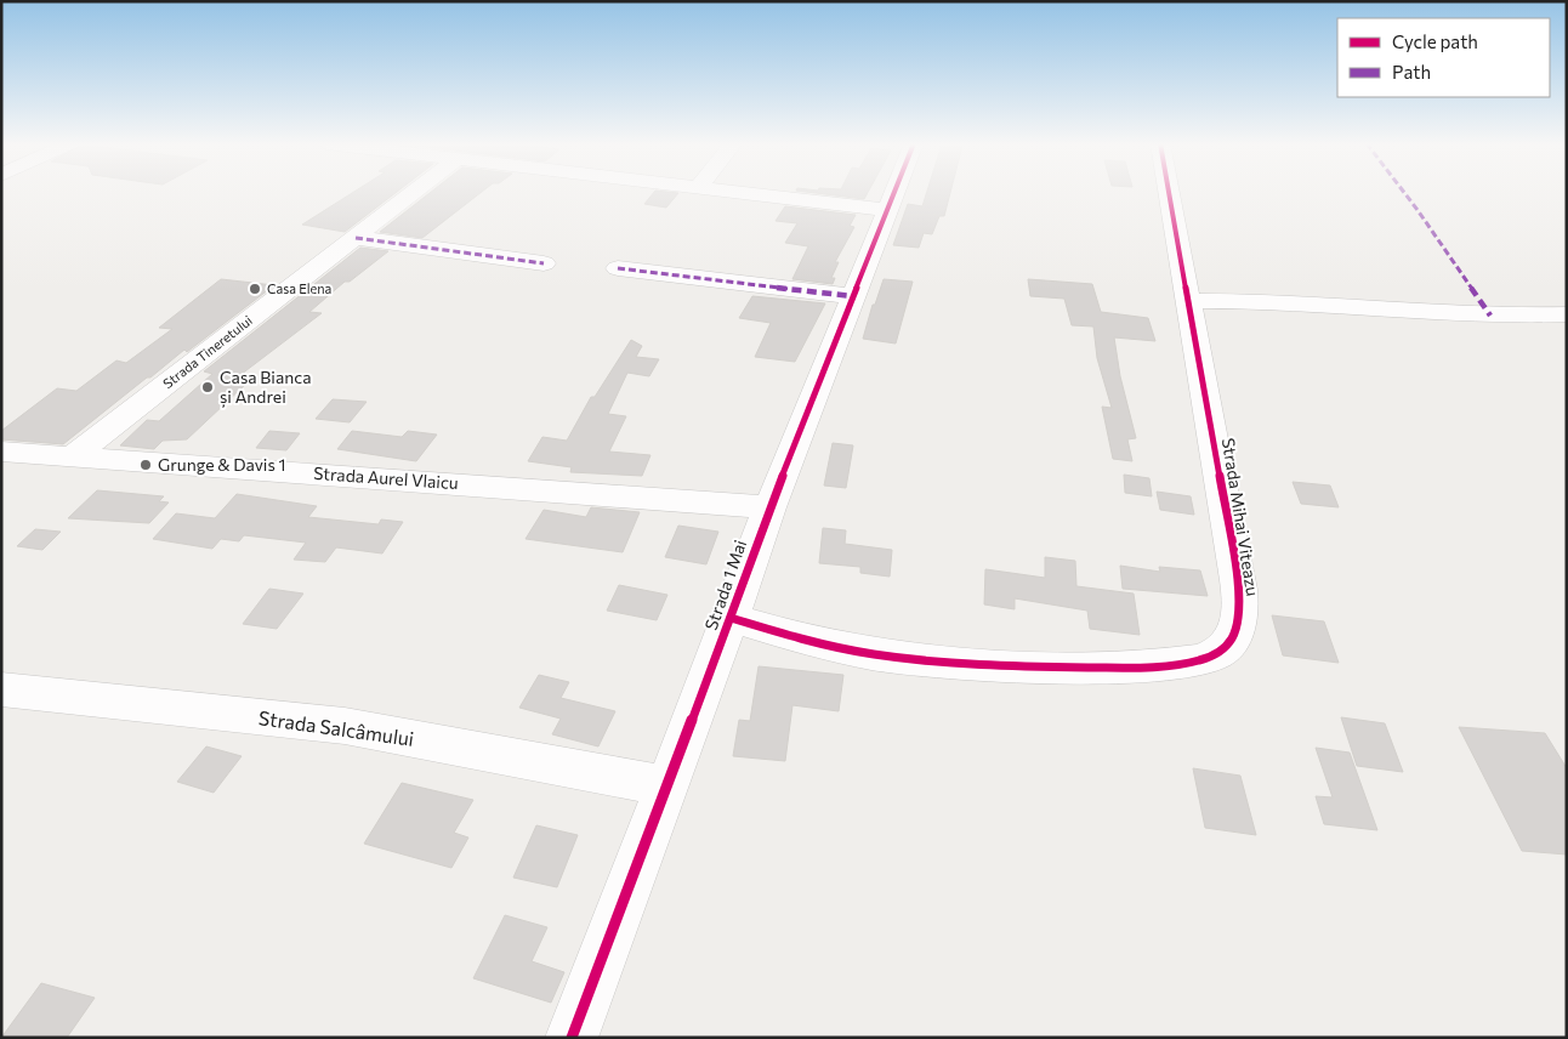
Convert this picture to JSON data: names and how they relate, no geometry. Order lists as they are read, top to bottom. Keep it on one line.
{"streets":{"street":["Strada Tineretului","Strada Aurel Vlaicu","Strada Mihai Viteazu","Strada 1 Mai","Strada Salcâmului"]},"crossings":[["Strada Tineretului","Strada Aurel Vlaicu"],["Strada Aurel Vlaicu","Strada 1 Mai"],["Strada Mihai Viteazu","Strada 1 Mai"],["Strada 1 Mai","Strada Salcâmului"]],"places":["Casa Elena","Casa Bianca și Andrei","Grunge & Davis 1"],"legend":["Cycle path","Path"]}
